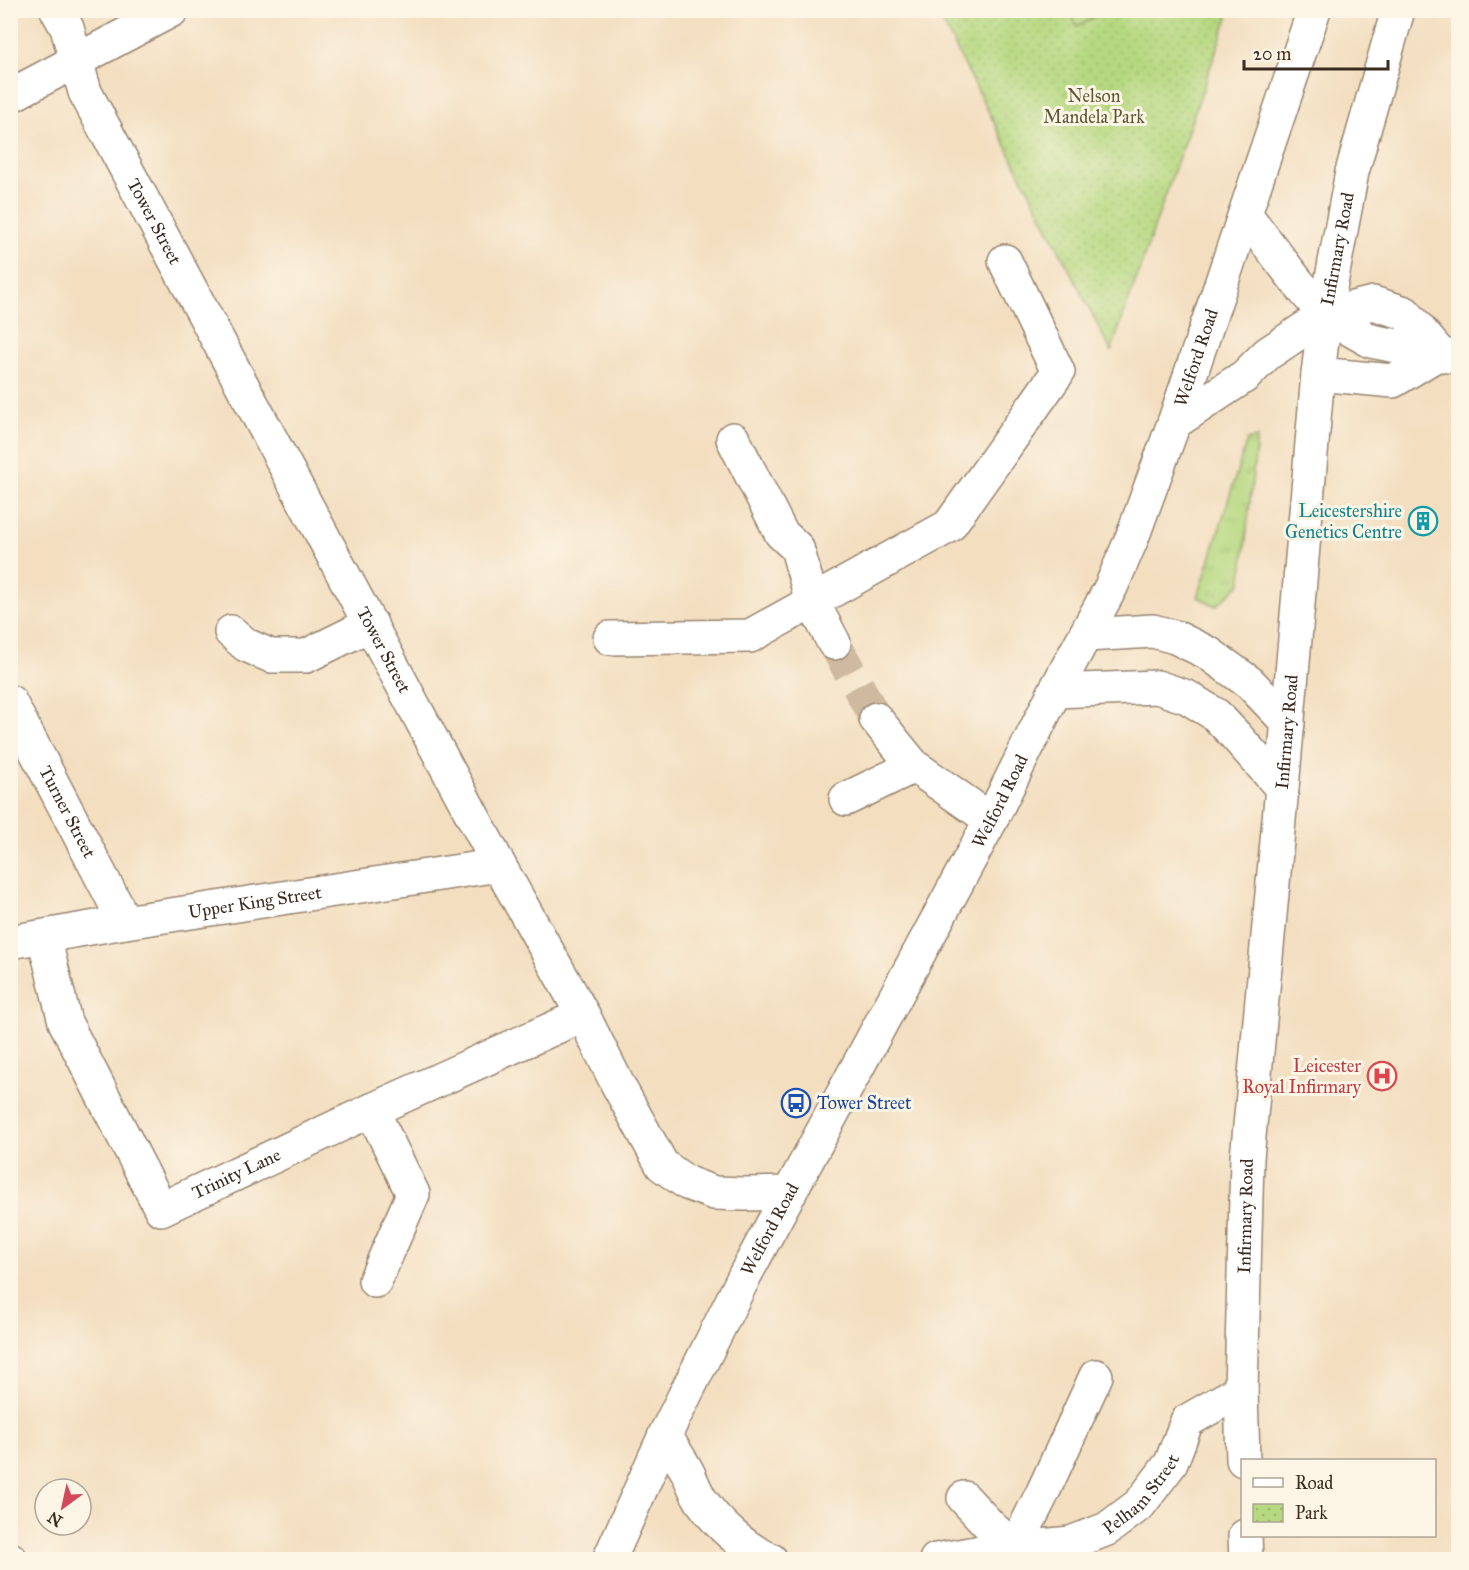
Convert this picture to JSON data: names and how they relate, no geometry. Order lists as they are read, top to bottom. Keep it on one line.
{"streets":{"street":["Tower Street","Infirmary Road","Welford Road","Turner Street","Upper King Street","Trinity Lane","Pelham Street"]},"crossings":[["Tower Street","Welford Road"],["Tower Street","Upper King Street"],["Tower Street","Trinity Lane"],["Infirmary Road","Pelham Street"],["Turner Street","Upper King Street"],["Upper King Street","Trinity Lane"]],"parks":["Nelson Mandela Park"],"places":{"building":["Leicestershire Genetics Centre"],"hospital":["Leicester Royal Infirmary"],"bus stop":["Tower Street"]},"legend":["Road","Park"],"scale_bar":"20 m","north":"bottom left"}
